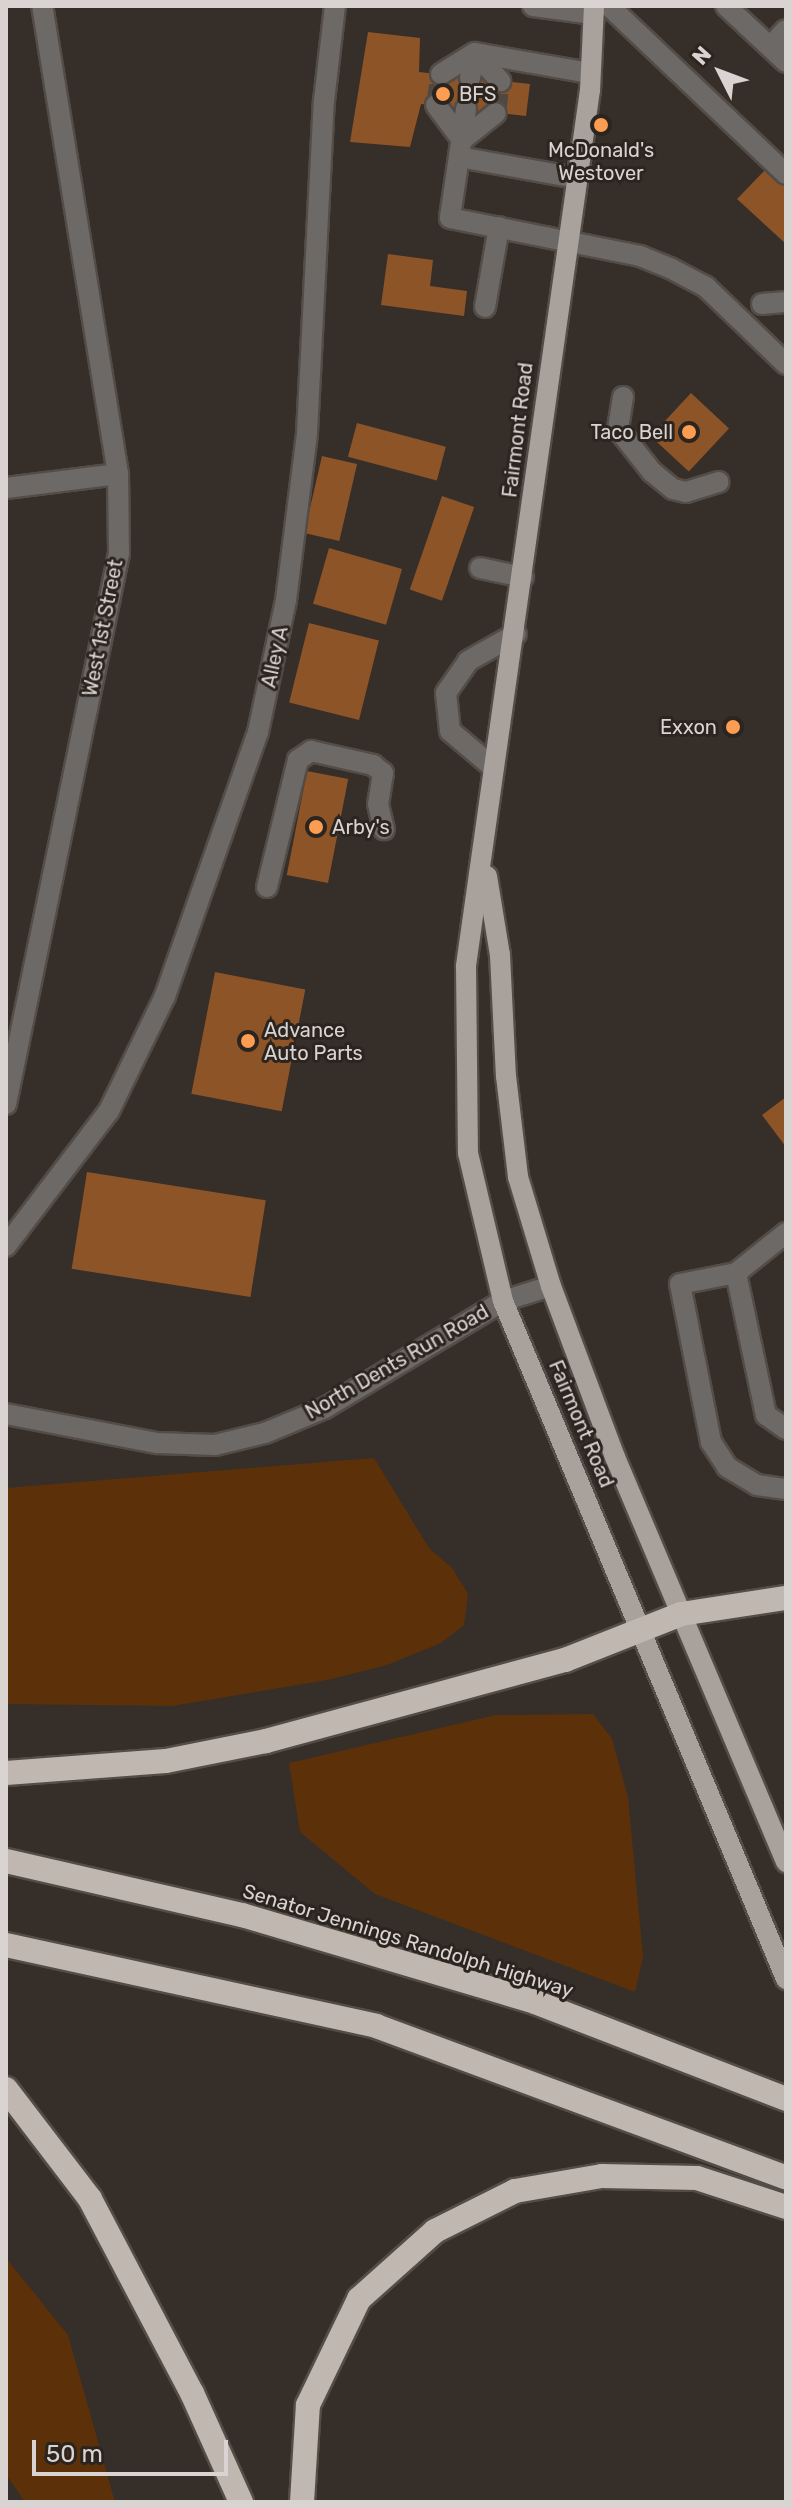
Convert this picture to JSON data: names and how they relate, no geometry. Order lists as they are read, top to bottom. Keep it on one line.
{"streets":{"highway":["Senator Jennings Randolph Highway"],"main road":["Fairmont Road"],"street":["West 1st Street","Alley A","North Dents Run Road"]},"crossings":[["Fairmont Road","North Dents Run Road"]],"places":["BFS","McDonald's Westover","Taco Bell","Exxon","Arby's","Advance Auto Parts"],"scale_bar":"50 m","north":"top left"}
